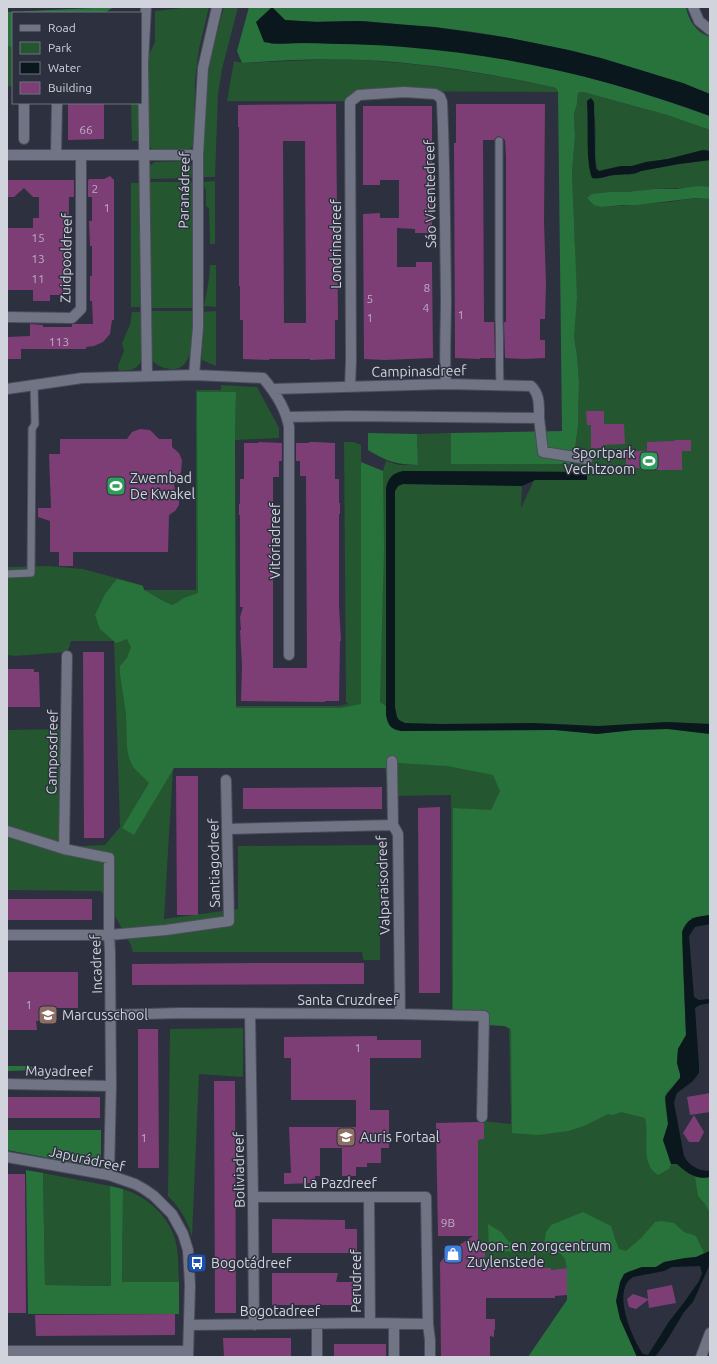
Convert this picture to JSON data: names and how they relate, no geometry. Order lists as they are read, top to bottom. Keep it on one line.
{"streets":{"street":["Paranádreef","Sáo Vicentedreef","Londrinadreef","Zuidpooldreef","Campinasdreef","Vitóriadreef","Camposdreef","Santiagodreef","Valparaisodreef","Incadreef","Santa Cruzdreef","Mayadreef","Japurádreef","Boliviadreef","La Pazdreef","Perudreef","Bogotadreef"]},"crossings":[["Sáo Vicentedreef","Londrinadreef"],["Sáo Vicentedreef","Campinasdreef"],["Londrinadreef","Campinasdreef"],["Camposdreef","Incadreef"],["Santiagodreef","Valparaisodreef"],["Santiagodreef","Incadreef"],["Valparaisodreef","Santa Cruzdreef"],["Incadreef","Santa Cruzdreef"],["Incadreef","Mayadreef"],["Incadreef","Japurádreef"],["Santa Cruzdreef","Boliviadreef"],["Japurádreef","Bogotadreef"],["Boliviadreef","La Pazdreef"],["Boliviadreef","Bogotadreef"],["La Pazdreef","Perudreef"],["Perudreef","Bogotadreef"]],"places":{"sports":["Sportpark Vechtzoom","Zwembad De Kwakel"],"school or university":["Marcusschool","Auris Fortaal"],"shop":["Woon- en zorgcentrum Zuylenstede"],"bus stop":["Bogotádreef"]},"house_numbers":["66","2","1","15","13","11","8","5","4","1","1","113","1","1","1","9B"],"legend":["Road","Park","Water","Building"]}
